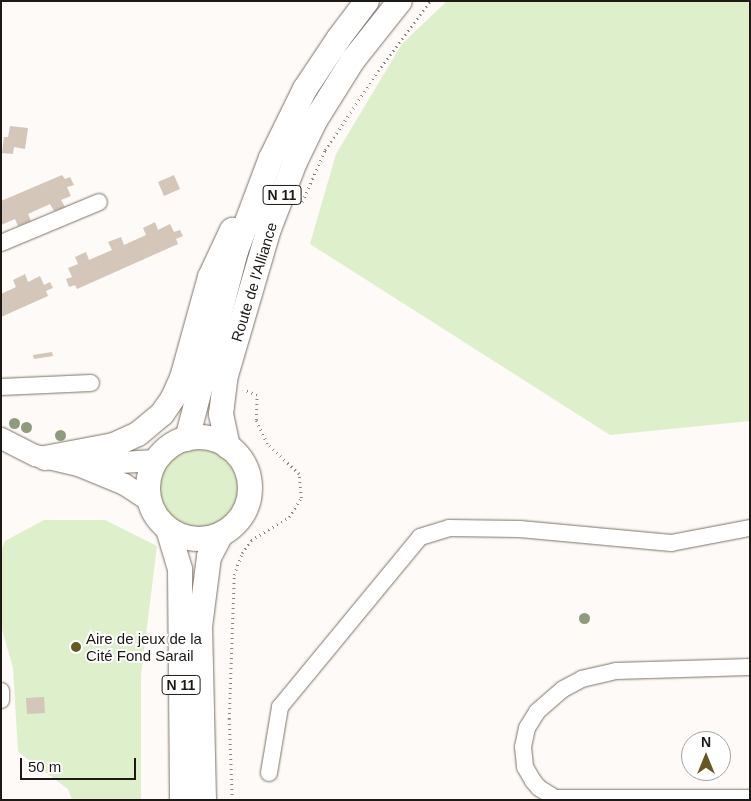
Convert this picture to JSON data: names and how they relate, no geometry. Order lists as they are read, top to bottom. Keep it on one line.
{"streets":{"highway":["N 11","Route de l'Alliance"]},"crossings":[["N 11","Route de l'Alliance"]],"places":["Aire de jeux de la Cité Fond Sarail"],"scale_bar":"50 m","north":"top"}
